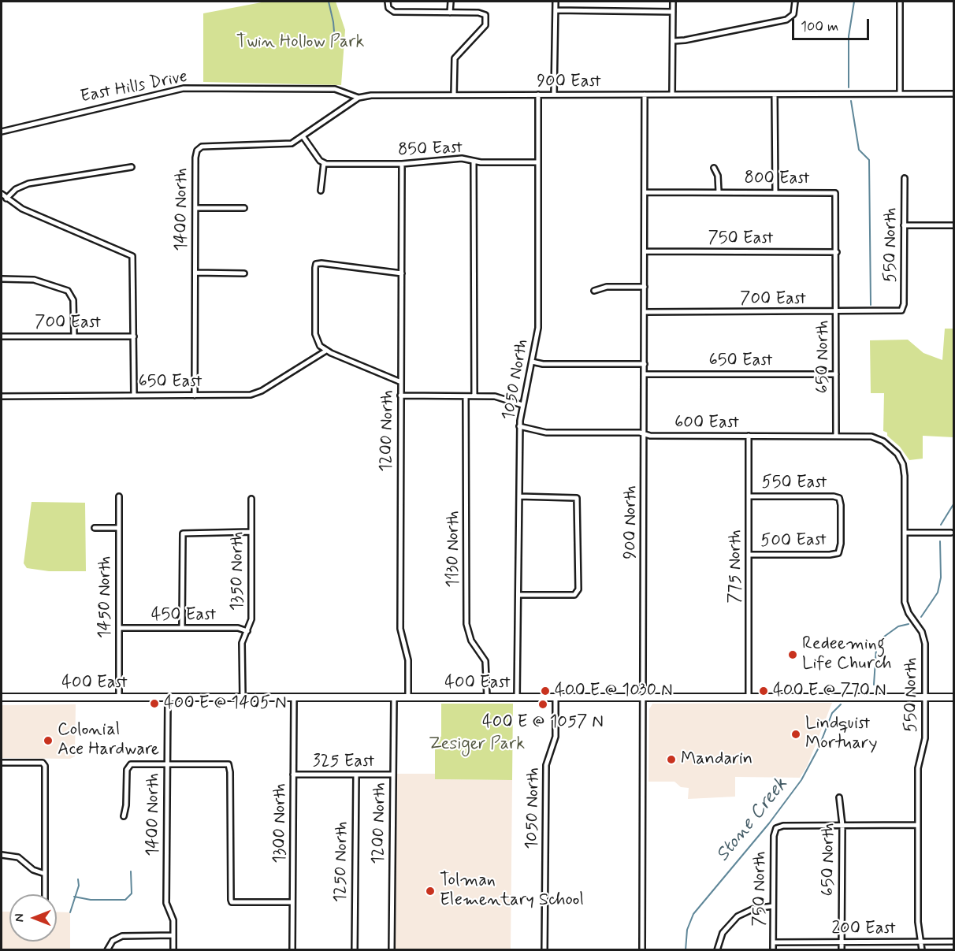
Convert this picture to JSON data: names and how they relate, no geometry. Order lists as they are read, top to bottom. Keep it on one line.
{"streets":{"main road":["400 East"],"street":["900 East","East Hills Drive","850 East","800 East","1400 North","750 East","550 North","700 East","650 North","650 East","1050 North","600 East","1200 North","550 East","900 North","500 East","1130 North","775 North","1350 North","1450 North","450 East","325 East","1300 North","1250 North","750 North","200 East"]},"crossings":[["900 East","East Hills Drive"],["900 East","1400 North"],["900 East","1050 North"],["900 East","900 North"],["850 East","1050 North"],["850 East","1200 North"],["800 East","650 North"],["800 East","900 North"],["1400 North","650 East"],["1400 North","400 East"],["750 East","650 North"],["750 East","900 North"],["550 North","700 East"],["550 North","600 East"],["550 North","400 East"],["550 North","200 East"],["700 East","650 North"],["700 East","900 North"],["650 North","650 East"],["650 North","600 East"],["650 North","750 North"],["650 North","200 East"],["650 East","900 North"],["1050 North","600 East"],["1050 North","400 East"],["600 East","900 North"],["600 East","775 North"],["1200 North","400 East"],["1200 North","325 East"],["550 East","500 East"],["550 East","775 North"],["900 North","400 East"],["500 East","775 North"],["1130 North","400 East"],["775 North","400 East"],["1350 North","450 East"],["1350 North","400 East"],["1450 North","450 East"],["1450 North","400 East"],["400 East","1300 North"],["325 East","1300 North"],["325 East","1250 North"],["750 North","200 East"]],"water":["Stone Creek"],"parks":["Twin Hollow Park","Zesiger Park"],"places":["Redeeming Life Church","400 E @ 1030 N","400 E @ 770 N","400 E @ 1405 N","400 E @ 1057 N","Lindquist Mortuary","Colonial Ace Hardware","Mandarin","Tolman Elementary School"],"scale_bar":"100 m","north":"left"}
